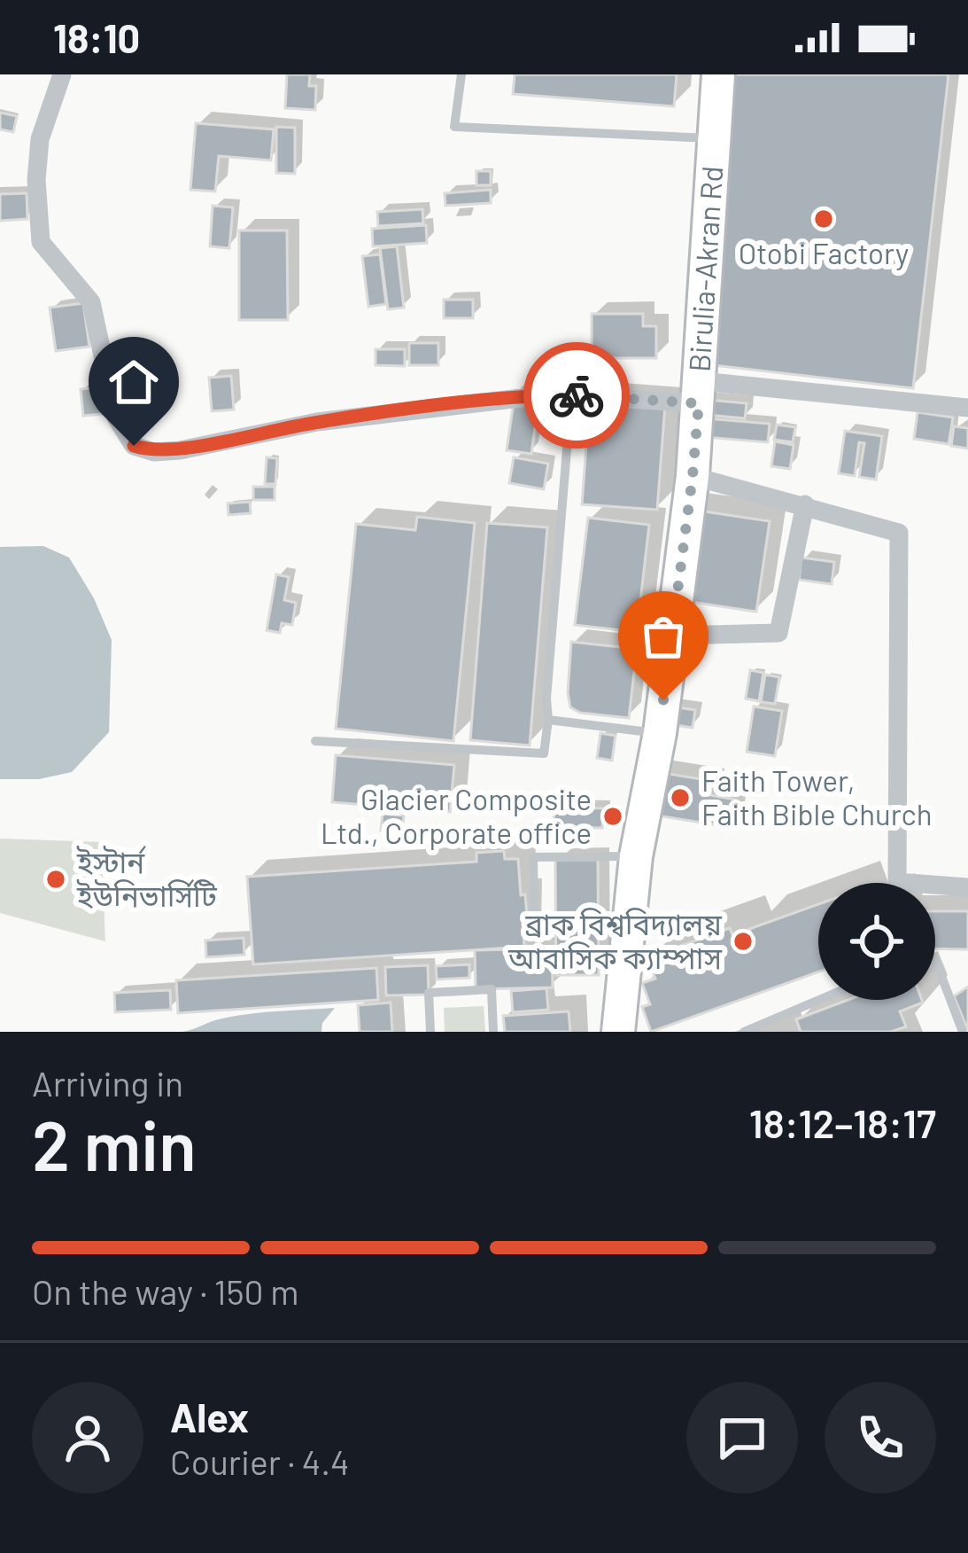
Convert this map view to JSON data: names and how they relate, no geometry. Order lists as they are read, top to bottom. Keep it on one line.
{"streets":{"highway":["Birulia-Akran Rd"]},"places":["Otobi Factory","Faith Tower, Faith Bible Church","Glacier Composite Ltd., Corporate office","ইস্টার্ন ইউনিভার্সিটি","ব্রাক বিশ্ববিদ্যালয় আবাসিক ক্যাম্পাস"],"page":{"status":"18:10","heading":["2 min","Arriving in","18:12–18:17"],"panel":["Alex","Courier · 4.4"],"bar":"On the way · 150 m"}}
